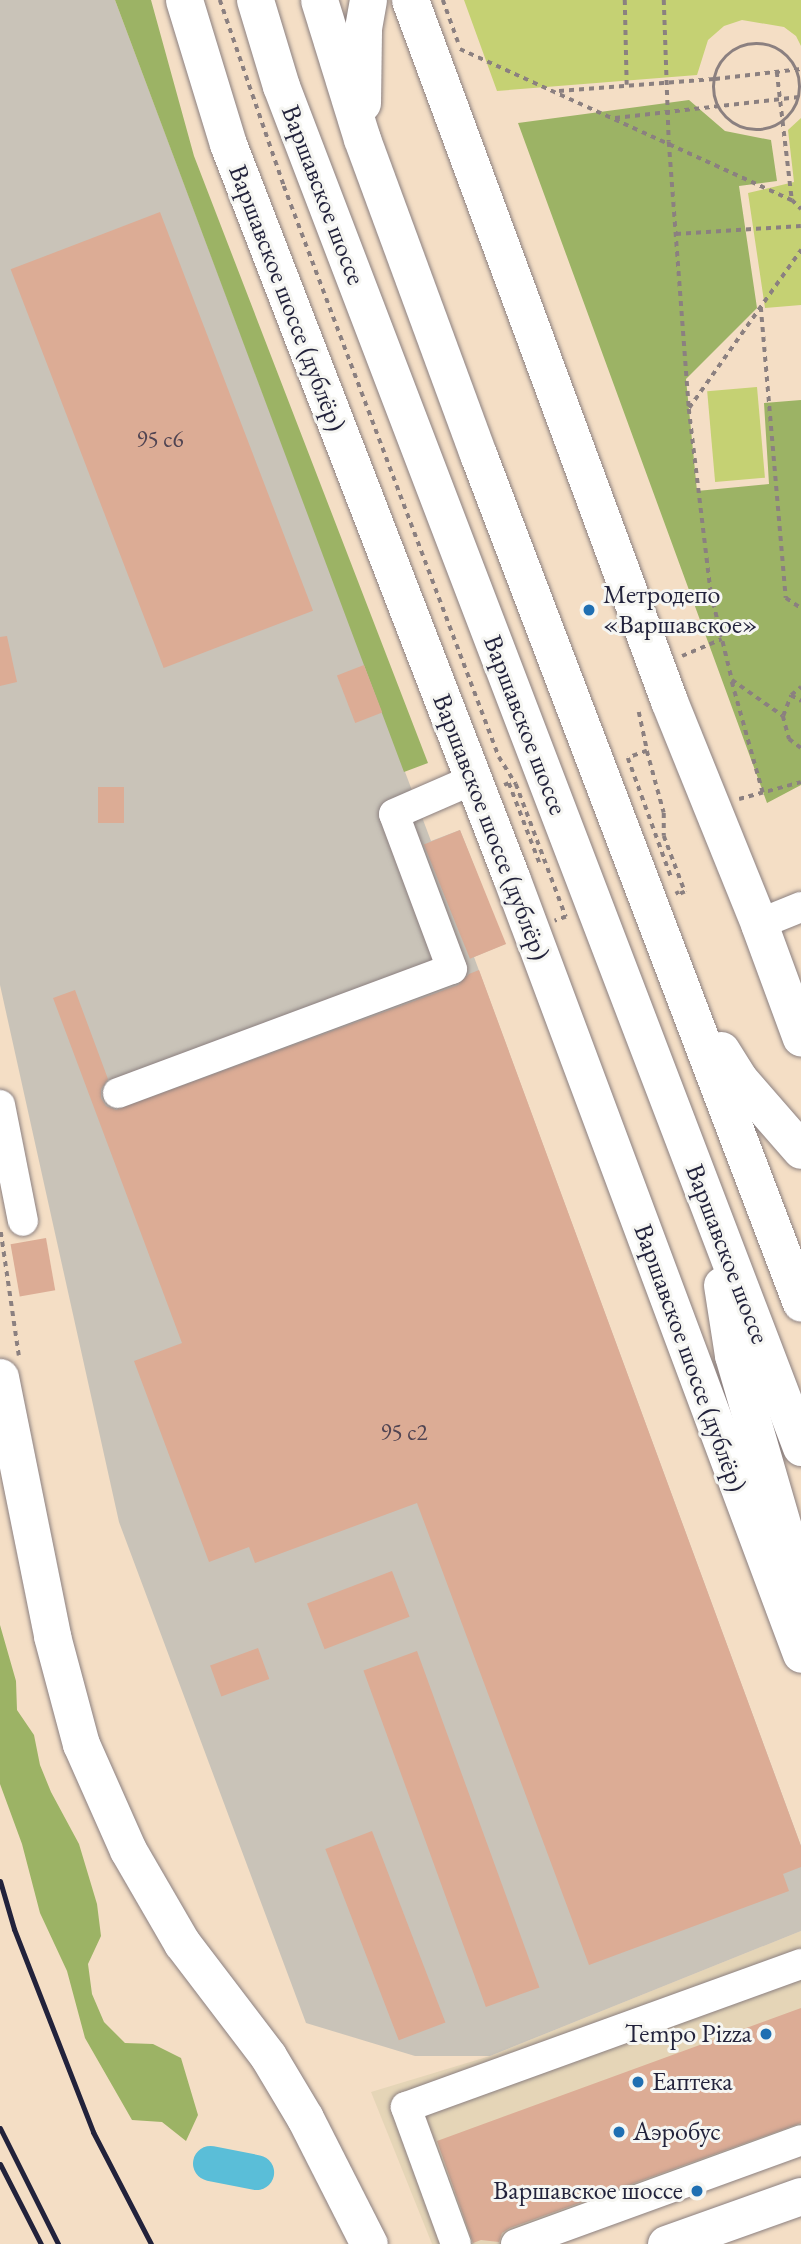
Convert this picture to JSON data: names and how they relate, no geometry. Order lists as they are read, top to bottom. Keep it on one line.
{"streets":{"main road":["Варшавское шоссе","Варшавское шоссе (дублёр)"]},"places":["Метродепо «Варшавское»","Tempo Pizza","Еаптека","Аэробус","Варшавское шоссе"],"house_numbers":["95 с6","95 с2"]}
